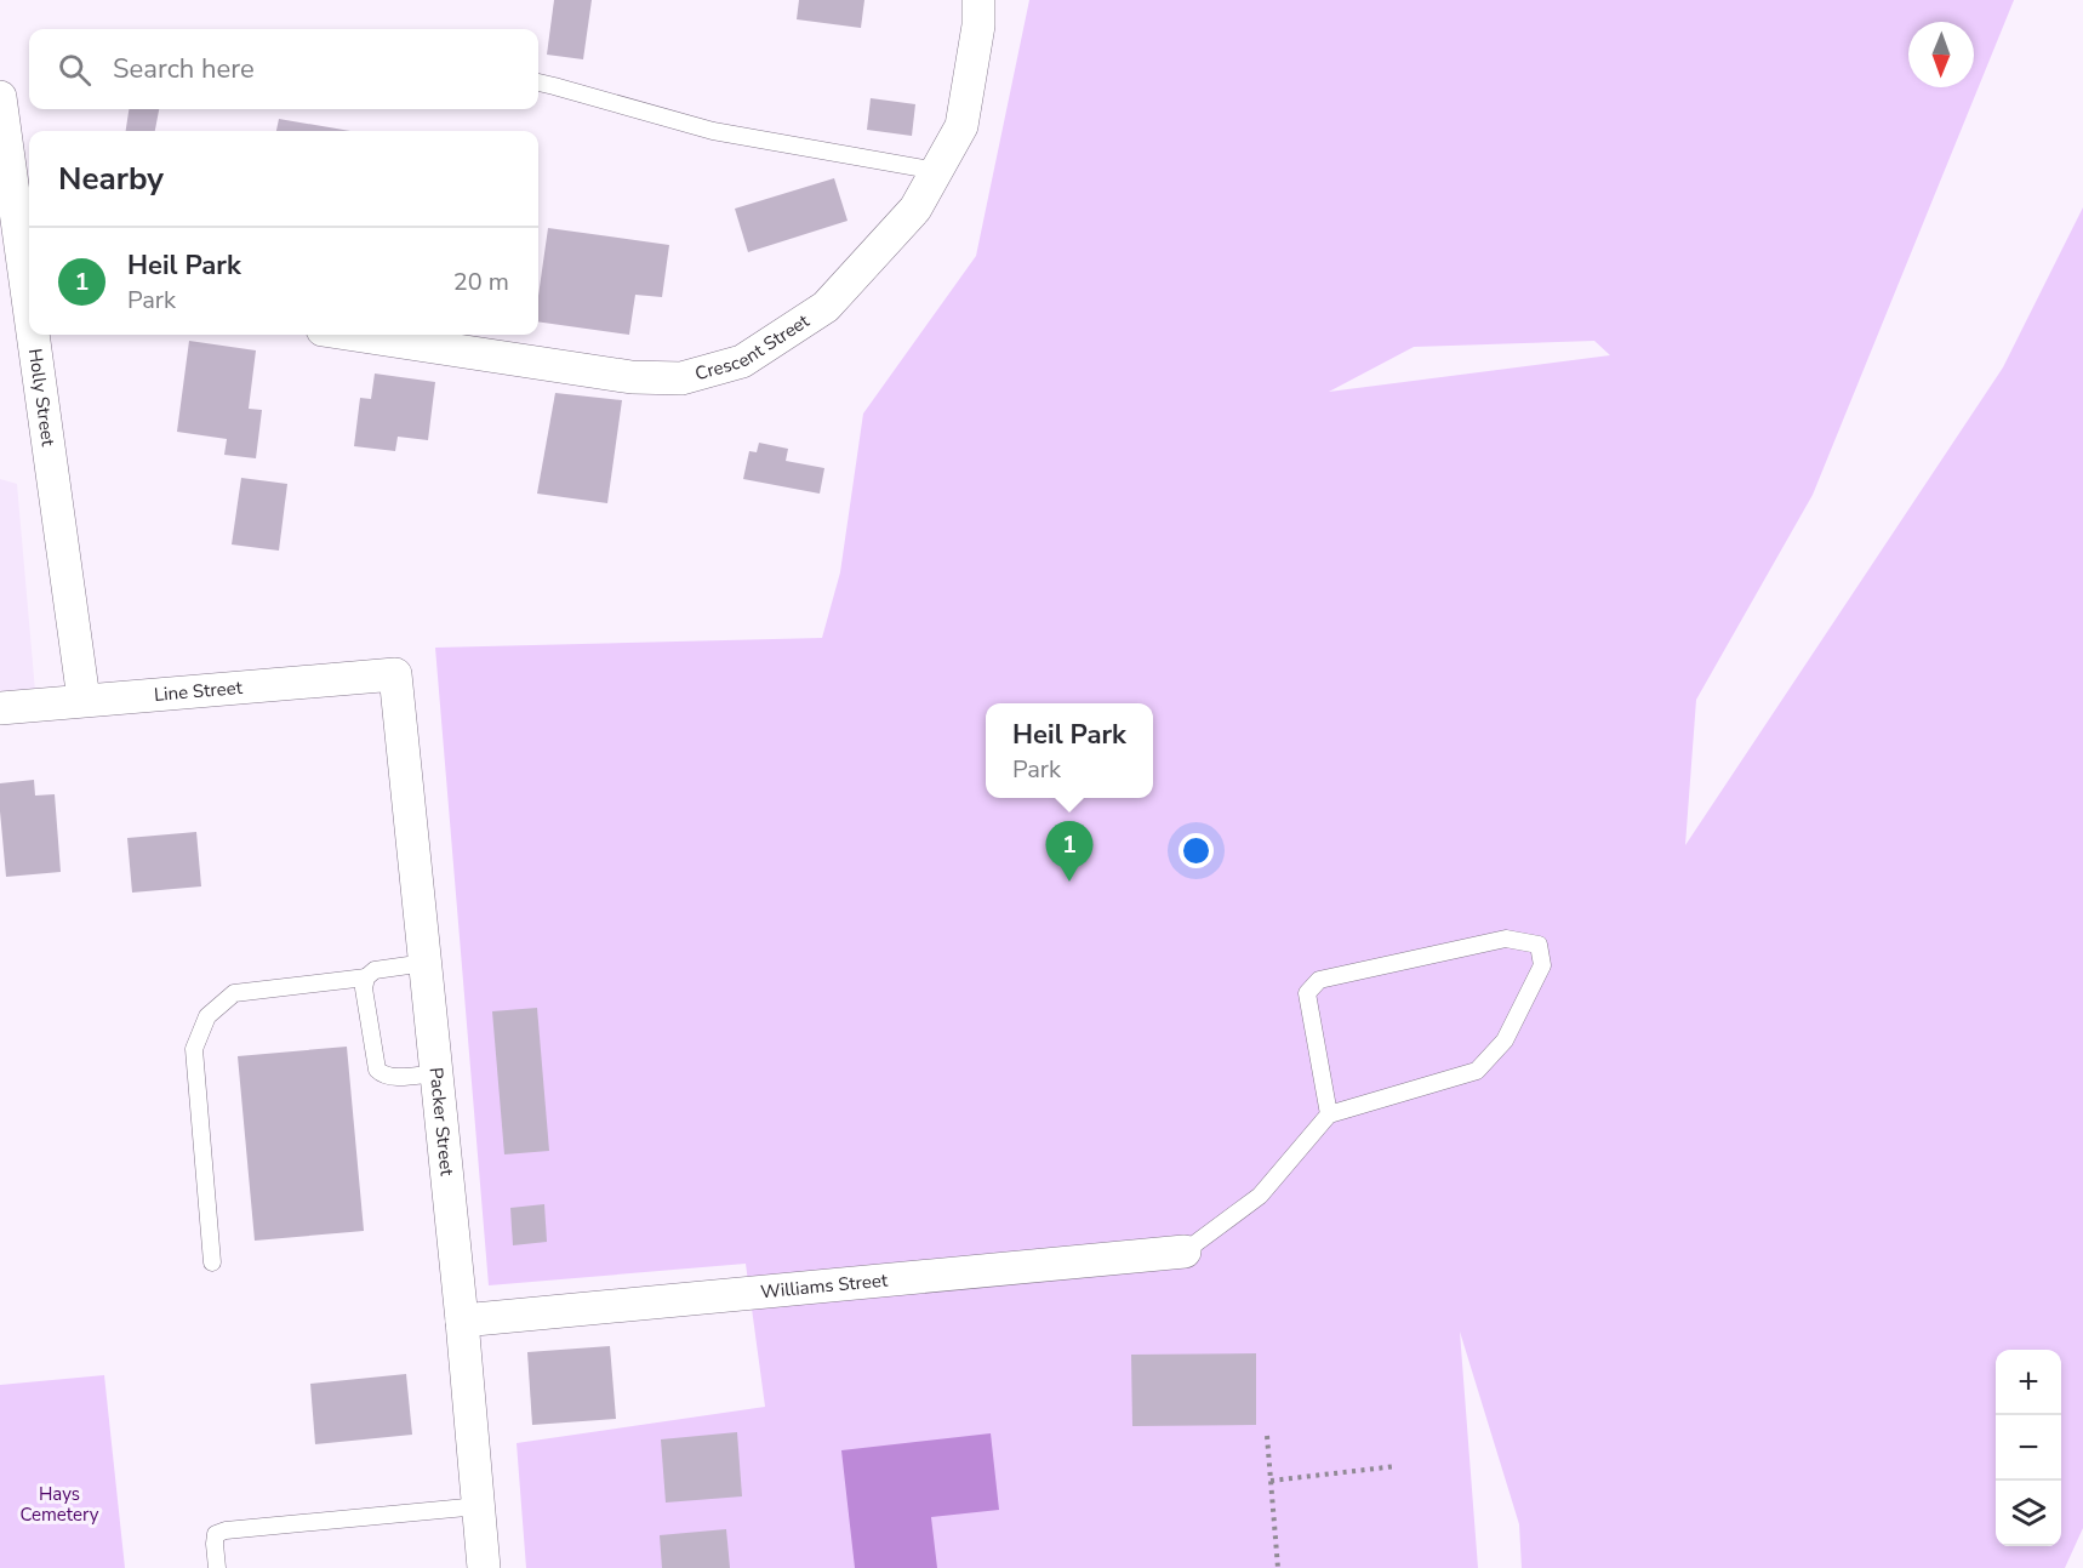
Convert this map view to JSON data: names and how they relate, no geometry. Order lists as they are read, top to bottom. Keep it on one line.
{"streets":{"street":["Crescent Street","Holly Street","Line Street","Packer Street","Williams Street"]},"crossings":[["Holly Street","Line Street"],["Line Street","Packer Street"],["Packer Street","Williams Street"]],"parks":["Hays Cemetery"],"north":"bottom","page":{"search":"Search here","heading":"Nearby","list":[{"mark":"1","name":"Heil Park","note":"Park","value":"20 m"}],"popup":["Heil Park","Park"],"pins":"1","map_buttons":["+","−"]}}
